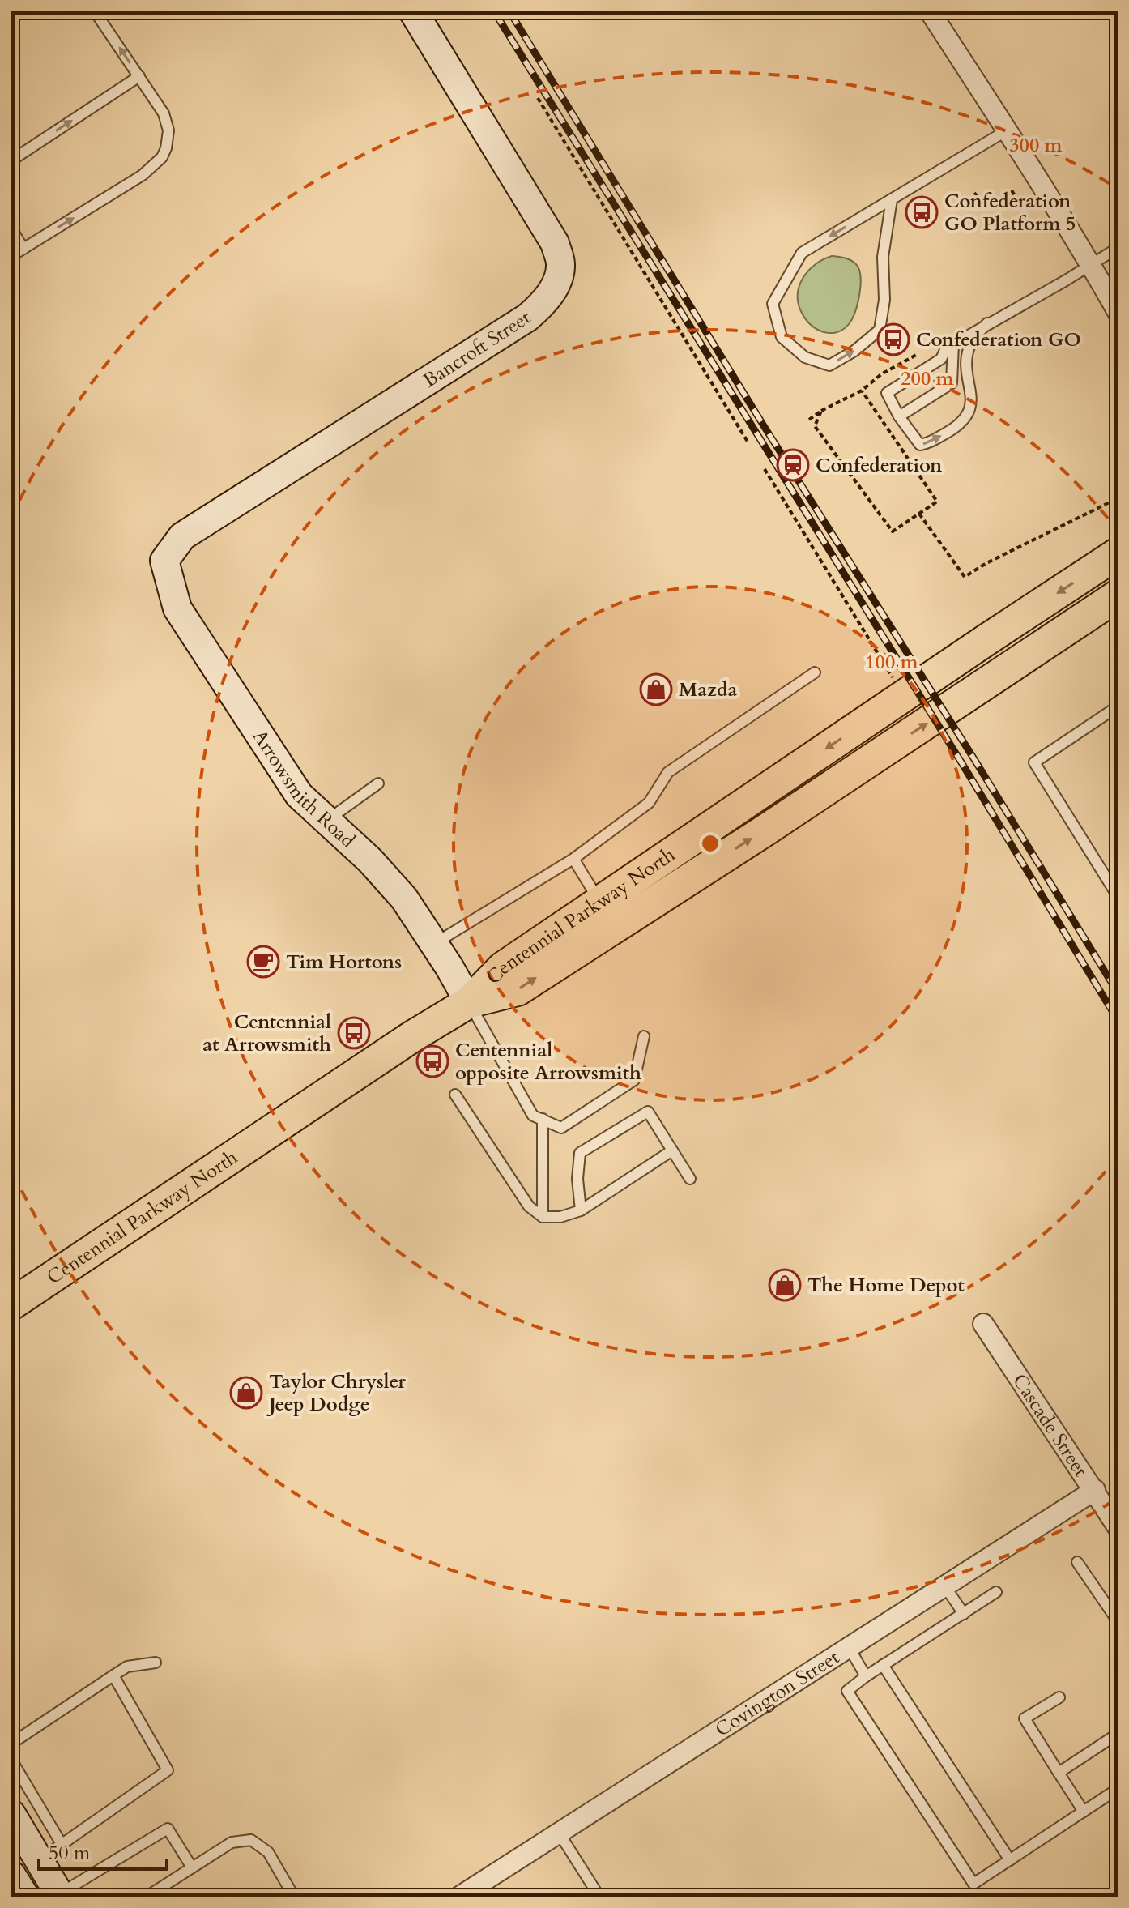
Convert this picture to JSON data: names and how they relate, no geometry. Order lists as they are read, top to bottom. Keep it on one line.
{"streets":{"main road":["Centennial Parkway North"],"street":["Bancroft Street","Arrowsmith Road","Cascade Street","Covington Street"]},"crossings":[["Bancroft Street","Arrowsmith Road"],["Arrowsmith Road","Centennial Parkway North"],["Cascade Street","Covington Street"]],"places":{"bus stop":["Confederation GO Platform 5","Confederation GO","Centennial at Arrowsmith","Centennial opposite Arrowsmith"],"station":["Confederation"],"shop":["Mazda","The Home Depot","Taylor Chrysler Jeep Dodge"],"cafe":["Tim Hortons"]},"scale_bar":"50 m","rings":["300 m","200 m","100 m"]}
